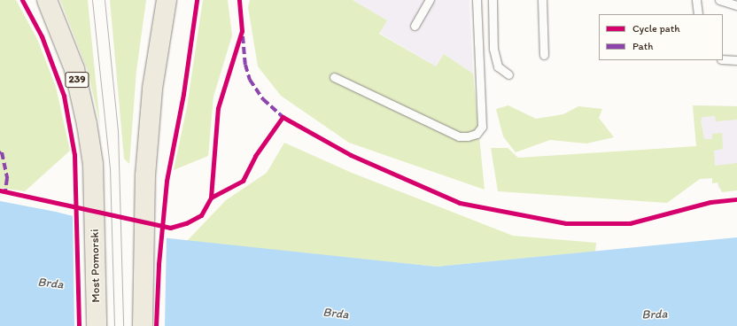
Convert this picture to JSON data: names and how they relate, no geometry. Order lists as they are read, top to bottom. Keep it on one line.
{"streets":{"main road":["239","Most Pomorski"]},"water":["Brda"],"legend":["Cycle path","Path"]}
